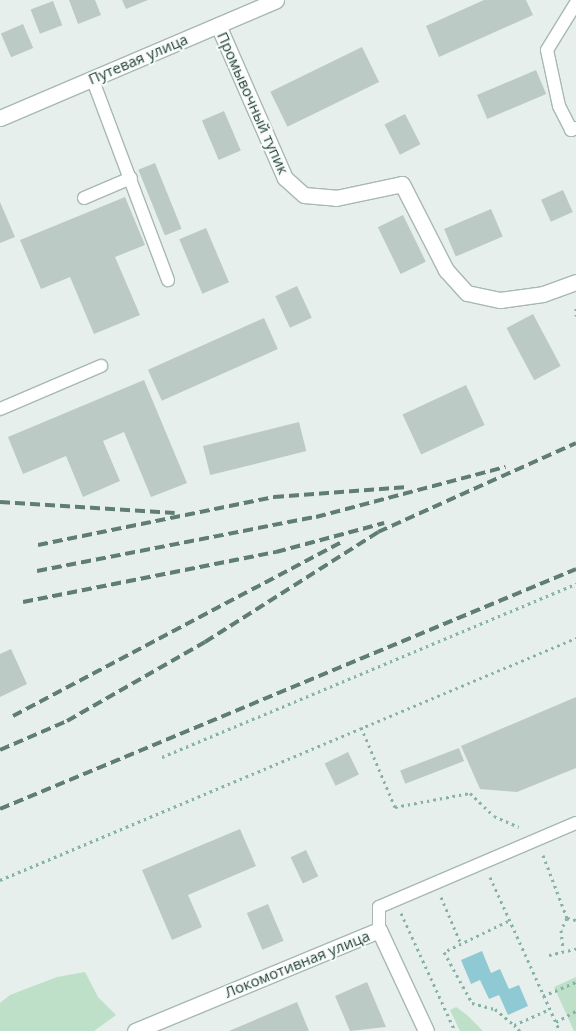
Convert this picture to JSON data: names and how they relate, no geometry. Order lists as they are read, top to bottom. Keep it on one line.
{"streets":{"street":["Путевая улица","Промывочный тупик","Локомотивная улица"]},"crossings":[["Путевая улица","Промывочный тупик"]]}
